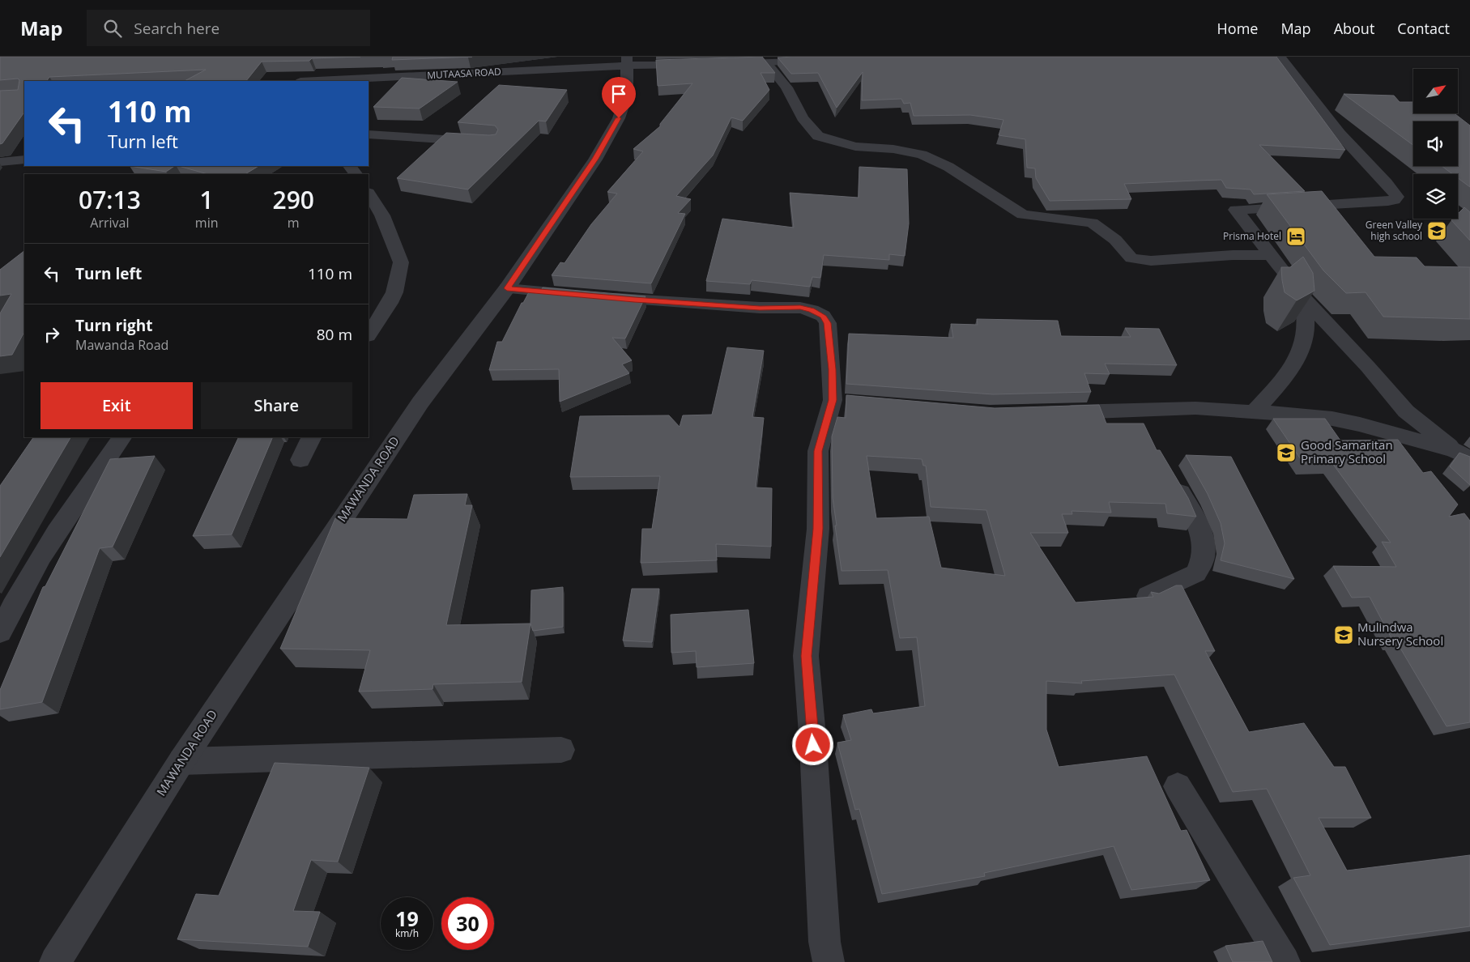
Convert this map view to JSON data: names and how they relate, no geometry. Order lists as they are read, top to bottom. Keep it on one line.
{"streets":{"street":["MUTAASA ROAD","MAWANDA ROAD"]},"crossings":[["MUTAASA ROAD","MAWANDA ROAD"]],"places":{"school or university":["Green Valley high school","Good Samaritan Primary School","Mulindwa Nursery School"],"hotel":["Prisma Hotel"]},"north":"top right","page":{"header":"Map","search":"Search here","nav":["Home","Map","About","Contact"],"turn":["110 m","Turn left"],"eta":["07:13","Arrival","1","min","290","m"],"list":[{"name":"Turn left","value":"110 m"},{"name":"Turn right","note":"Mawanda Road","value":"80 m"}],"buttons":["Exit","Share"],"speed":"19 km/h","limit":"30"}}
